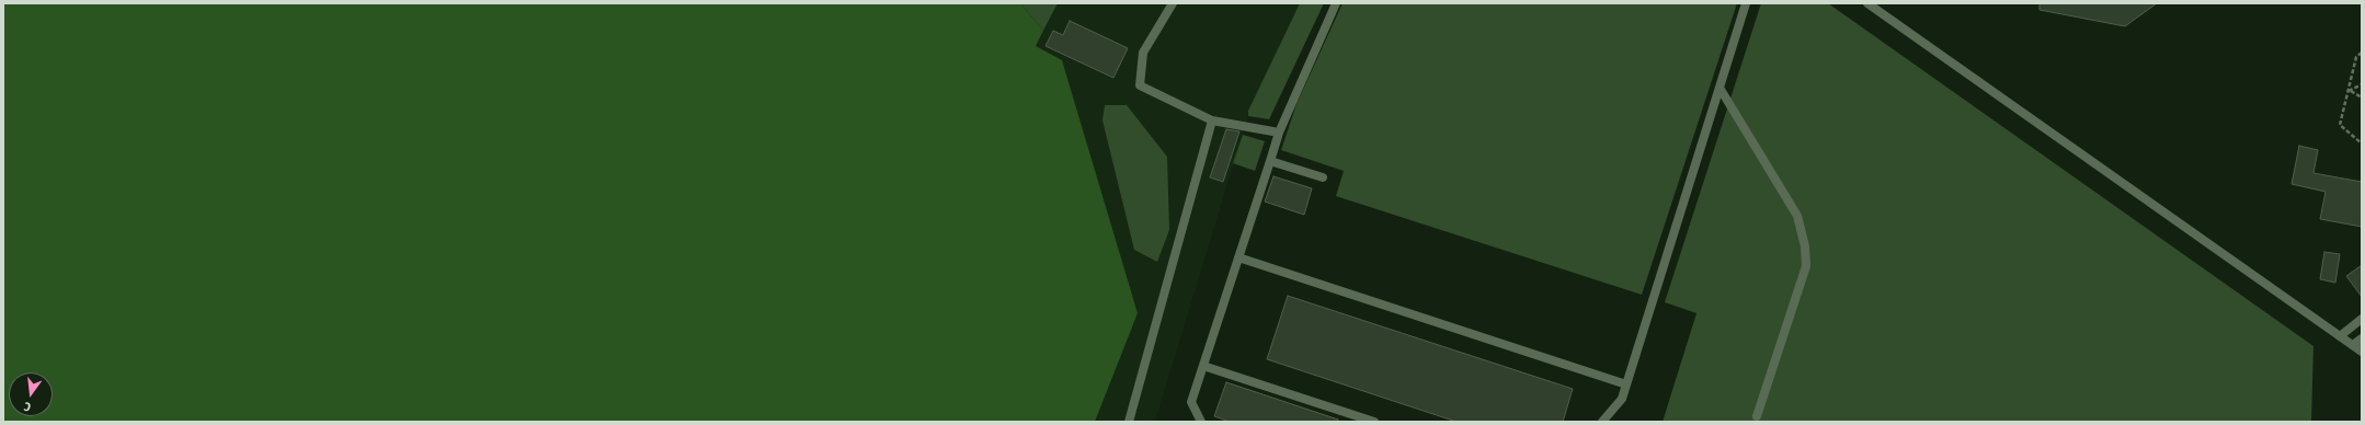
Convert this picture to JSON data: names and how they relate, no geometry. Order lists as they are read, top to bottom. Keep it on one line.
{"north":"bottom"}
